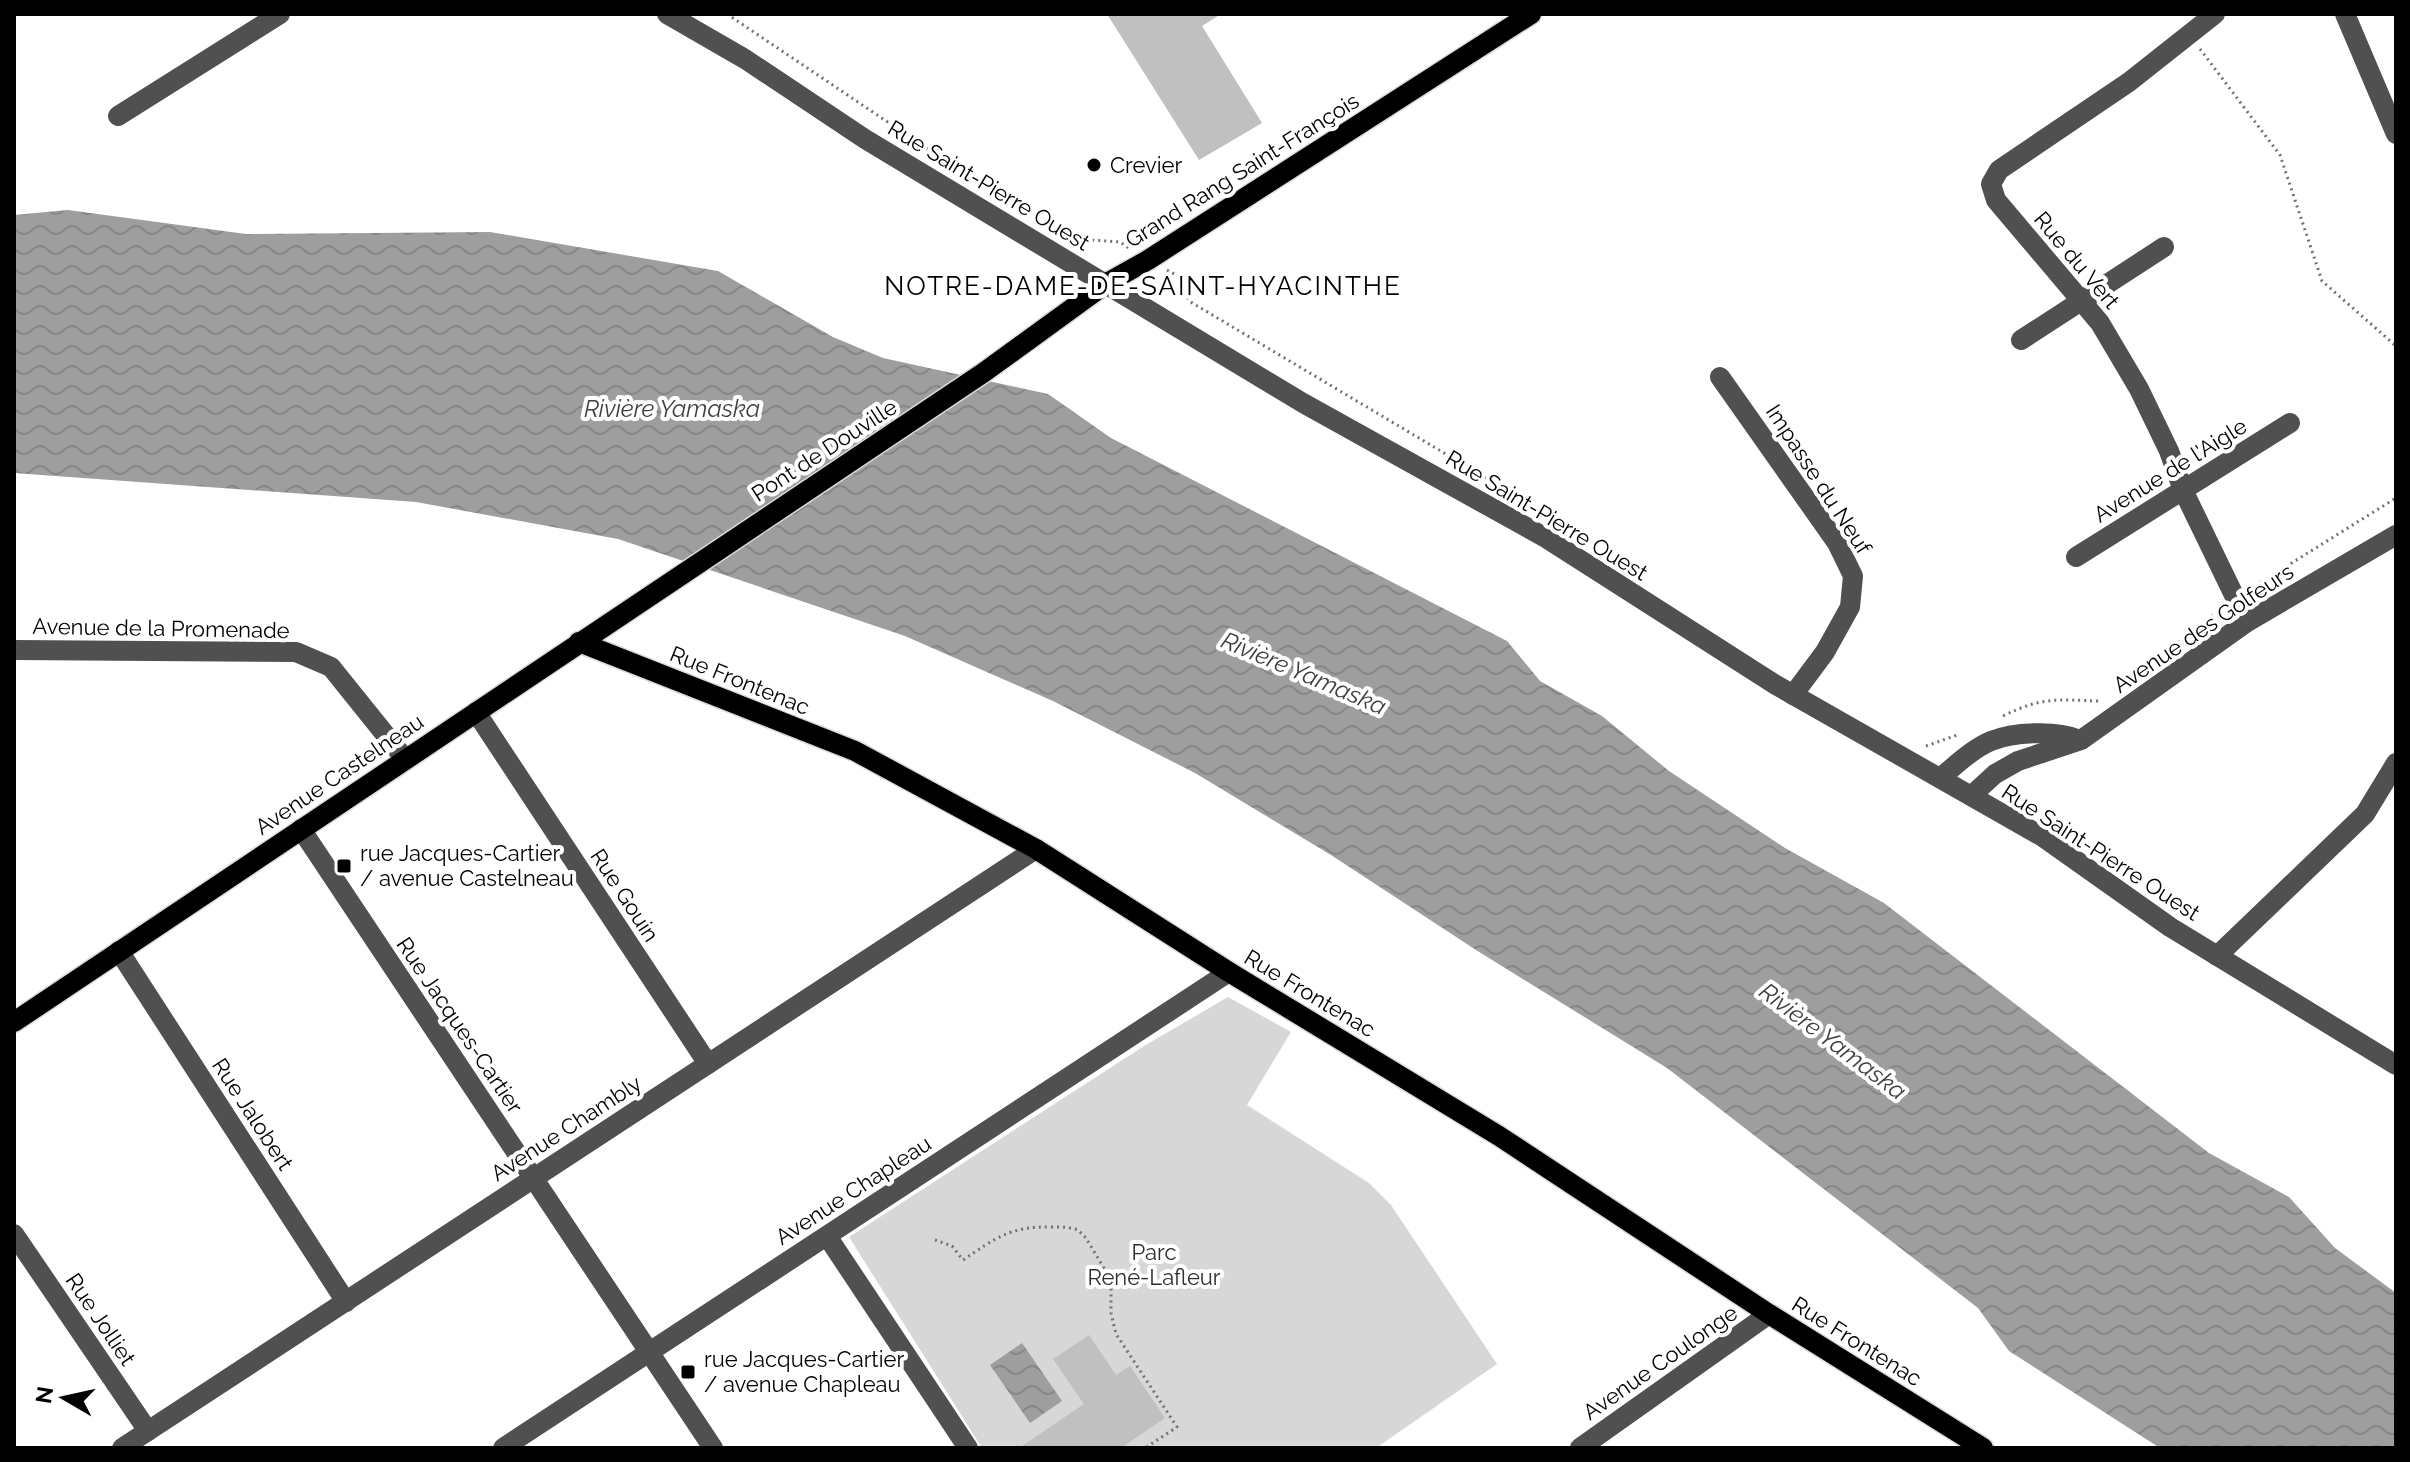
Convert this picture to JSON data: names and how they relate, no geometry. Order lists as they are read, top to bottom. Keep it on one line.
{"streets":{"main road":["Grand Rang Saint-François","Pont de Douville","Rue Frontenac","Avenue Castelneau"],"street":["Rue Saint-Pierre Ouest","Rue du Vert","Avenue de l'Aigle","Impasse du Neuf","Avenue de la Promenade","Avenue des Golfeurs","Rue Gouin","Rue Jacques-Cartier","Rue Jalobert","Avenue Chambly","Avenue Chapleau","Rue Jolliet","Avenue Coulonge"]},"crossings":[["Grand Rang Saint-François","Rue Saint-Pierre Ouest"],["Grand Rang Saint-François","Pont de Douville"],["Rue Saint-Pierre Ouest","Impasse du Neuf"],["Rue Saint-Pierre Ouest","Avenue des Golfeurs"],["Rue du Vert","Avenue de l'Aigle"],["Rue du Vert","Avenue des Golfeurs"],["Pont de Douville","Avenue Castelneau"],["Avenue de la Promenade","Avenue Castelneau"],["Rue Frontenac","Avenue Castelneau"],["Rue Frontenac","Avenue Chambly"],["Rue Frontenac","Avenue Chapleau"],["Rue Frontenac","Avenue Coulonge"],["Avenue Castelneau","Rue Gouin"],["Avenue Castelneau","Rue Jacques-Cartier"],["Avenue Castelneau","Rue Jalobert"],["Rue Gouin","Avenue Chambly"],["Rue Jacques-Cartier","Avenue Chambly"],["Rue Jacques-Cartier","Avenue Chapleau"],["Rue Jalobert","Avenue Chambly"],["Avenue Chambly","Rue Jolliet"]],"districts":["NOTRE-DAME-DE-SAINT-HYACINTHE"],"water":["Rivière Yamaska"],"parks":["Parc René-Lafleur"],"places":{"other":["Crevier"],"transit":["rue Jacques-Cartier / avenue Castelneau","rue Jacques-Cartier / avenue Chapleau"]},"north":"left"}
